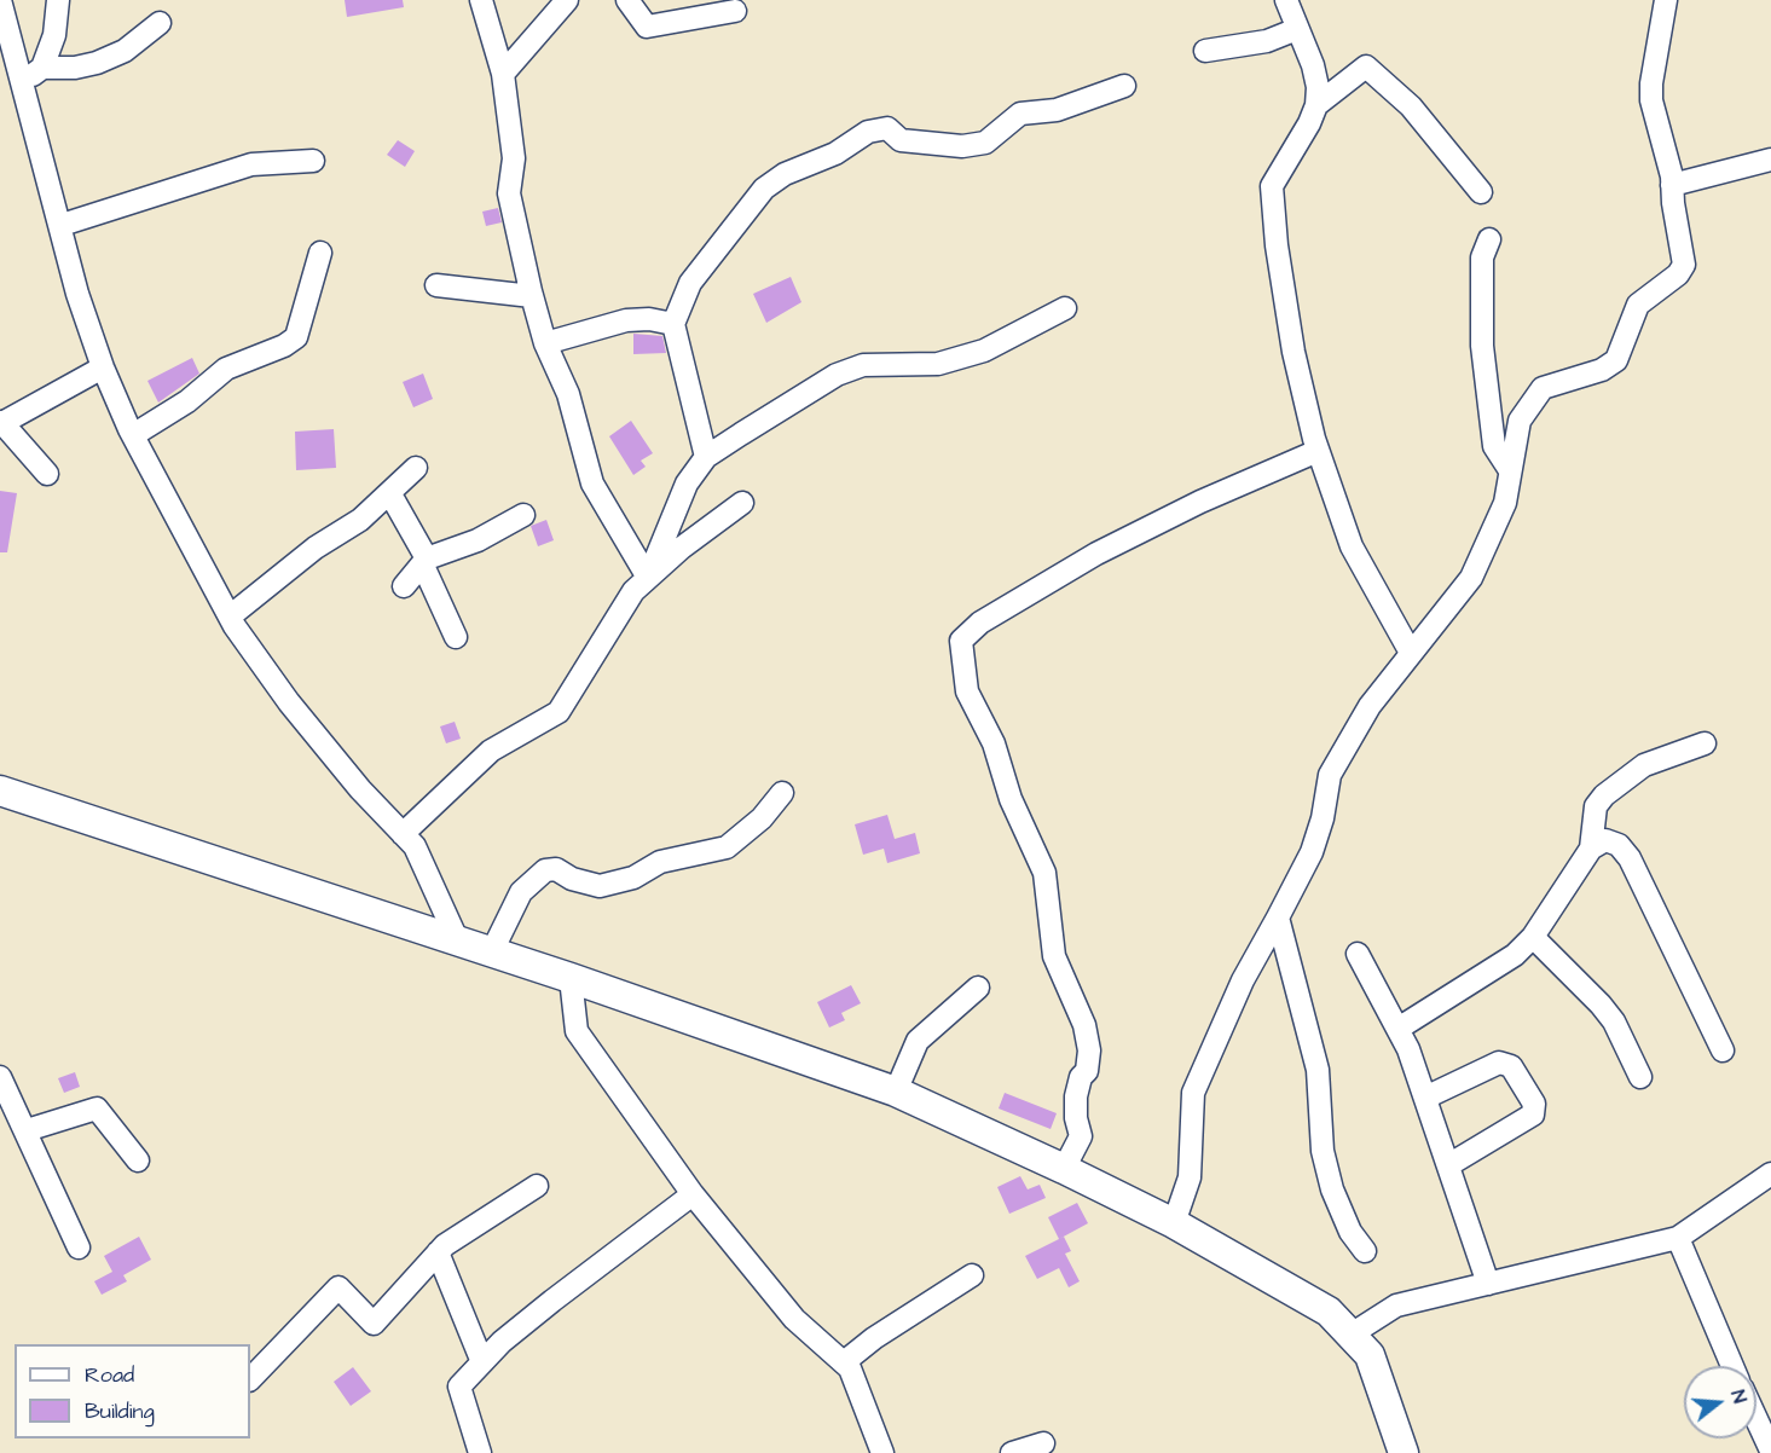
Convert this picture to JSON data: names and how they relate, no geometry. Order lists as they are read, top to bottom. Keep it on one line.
{"legend":["Road","Building"],"north":"right"}
